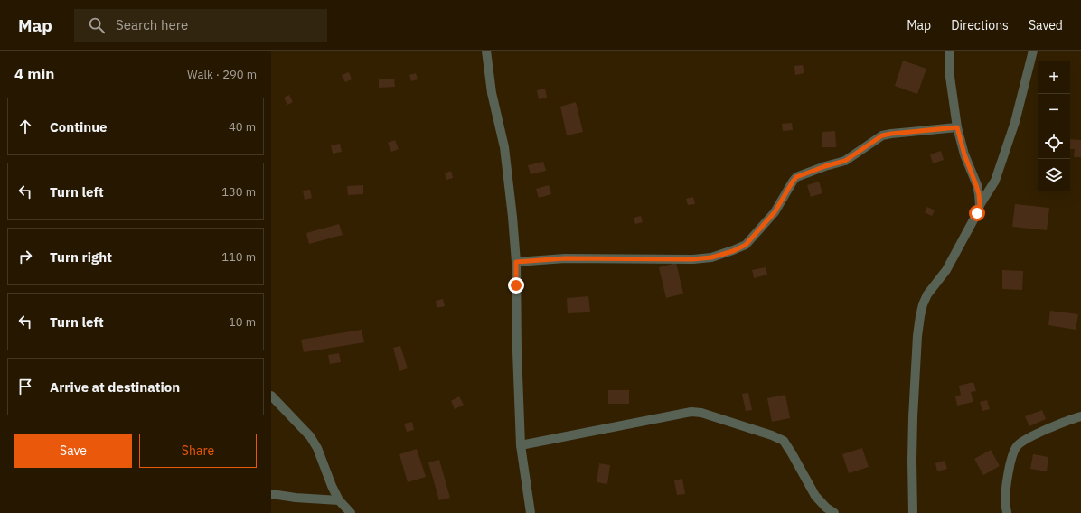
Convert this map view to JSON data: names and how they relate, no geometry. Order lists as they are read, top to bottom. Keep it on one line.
{"page":{"header":"Map","search":"Search here","nav":["Map","Directions","Saved"],"heading":["4 min","Walk · 290 m"],"map_buttons":["+","−"],"list":[["Continue","40 m"],["Turn left","130 m"],["Turn right","110 m"],["Turn left","10 m"],"Arrive at destination"],"buttons":["Save","Share"]}}
